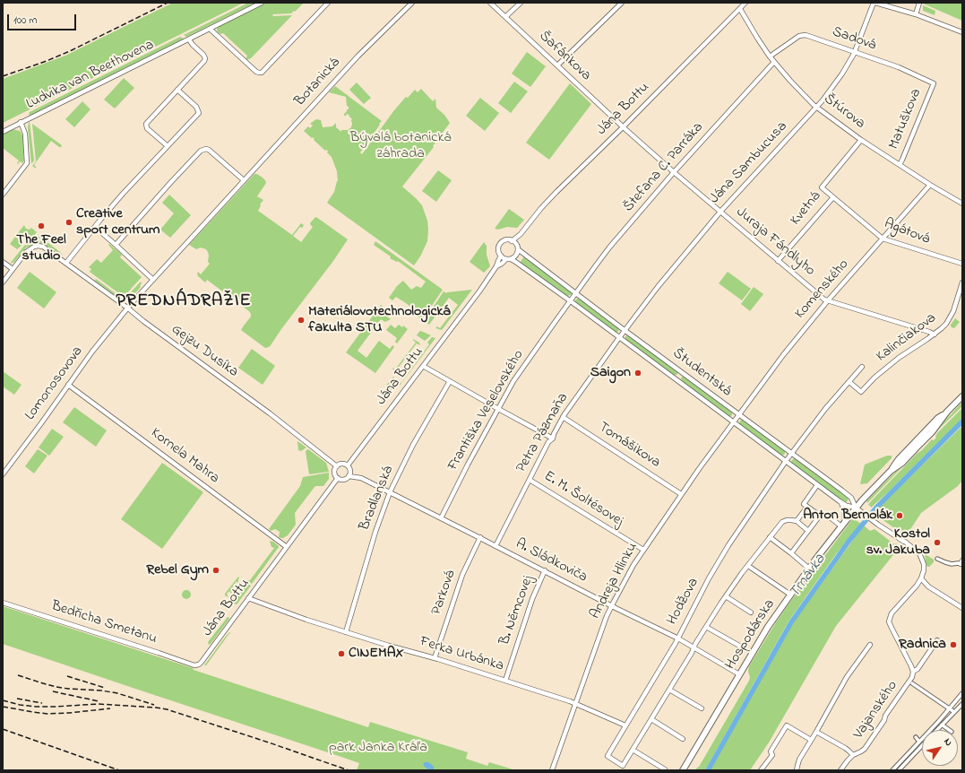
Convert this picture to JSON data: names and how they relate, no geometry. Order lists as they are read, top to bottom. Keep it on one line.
{"streets":{"street":["Sadová","Šafárikova","Ludvika van Beethovena","Botanická","Jána Bottu","Štúrova","Matuškova","Jána Sambucusa","Štefana C. Parráka","Kvetná","Agátová","Juraja Fándlyho","Komenského","Kalinčiakova","Gejzu Dusíka","Študentská","Lomonosovova","Františka Veselovského","Petra Pázmaňa","Tomášikova","Kornela Mahra","Bradlanská","E. M. Šoltésovej","A. Sládkoviča","Andreja Hlinku","Parková","Hodžova","B. Němcovej","Bedřicha Smetanu","Hospodárska","Ferka Urbánka","Vajanského"]},"crossings":[["Sadová","Štúrova"],["Sadová","Matuškova"],["Sadová","Jána Sambucusa"],["Šafárikova","Jána Bottu"],["Šafárikova","Juraja Fándlyho"],["Botanická","Gejzu Dusíka"],["Botanická","Lomonosovova"],["Jána Bottu","Štúrova"],["Jána Bottu","Juraja Fándlyho"],["Jána Bottu","Gejzu Dusíka"],["Jána Bottu","Študentská"],["Jána Bottu","Kornela Mahra"],["Jána Bottu","A. Sládkoviča"],["Jána Bottu","Bedřicha Smetanu"],["Jána Bottu","Ferka Urbánka"],["Štúrova","Matuškova"],["Štúrova","Jána Sambucusa"],["Štúrova","Štefana C. Parráka"],["Štúrova","Kvetná"],["Štúrova","Komenského"],["Jána Sambucusa","Juraja Fándlyho"],["Jána Sambucusa","Študentská"],["Jána Sambucusa","Petra Pázmaňa"],["Štefana C. Parráka","Juraja Fándlyho"],["Štefana C. Parráka","Študentská"],["Štefana C. Parráka","Františka Veselovského"],["Kvetná","Agátová"],["Kvetná","Juraja Fándlyho"],["Agátová","Komenského"],["Juraja Fándlyho","Komenského"],["Juraja Fándlyho","Kalinčiakova"],["Komenského","Študentská"],["Komenského","Andreja Hlinku"],["Kalinčiakova","Študentská"],["Kalinčiakova","Hodžova"],["Gejzu Dusíka","Lomonosovova"],["Gejzu Dusíka","A. Sládkoviča"],["Študentská","Františka Veselovského"],["Študentská","Petra Pázmaňa"],["Študentská","Andreja Hlinku"],["Študentská","Hodžova"],["Študentská","Hospodárska"],["Lomonosovova","Kornela Mahra"],["Františka Veselovského","A. Sládkoviča"],["Petra Pázmaňa","Tomášikova"],["Petra Pázmaňa","E. M. Šoltésovej"],["Petra Pázmaňa","A. Sládkoviča"],["Tomášikova","Andreja Hlinku"],["Bradlanská","A. Sládkoviča"],["Bradlanská","Ferka Urbánka"],["E. M. Šoltésovej","Andreja Hlinku"],["A. Sládkoviča","Andreja Hlinku"],["A. Sládkoviča","Parková"],["A. Sládkoviča","Hodžova"],["A. Sládkoviča","B. Němcovej"],["A. Sládkoviča","Hospodárska"],["Andreja Hlinku","Ferka Urbánka"],["Parková","Ferka Urbánka"],["Hodžova","Ferka Urbánka"],["B. Němcovej","Ferka Urbánka"]],"districts":["PREDNÁDRAŽIE"],"water":["Trnávka"],"parks":["Bývalá botanická záhrada","park Janka Kráľa"],"places":["Creative sport centrum","The Feel studio","Materiálovotechnologická fakulta STU","Saigon","Anton Bernolák","Kostol sv. Jakuba","Rebel Gym","Radnica","CINEMAX"],"scale_bar":"100 m","north":"top right"}
